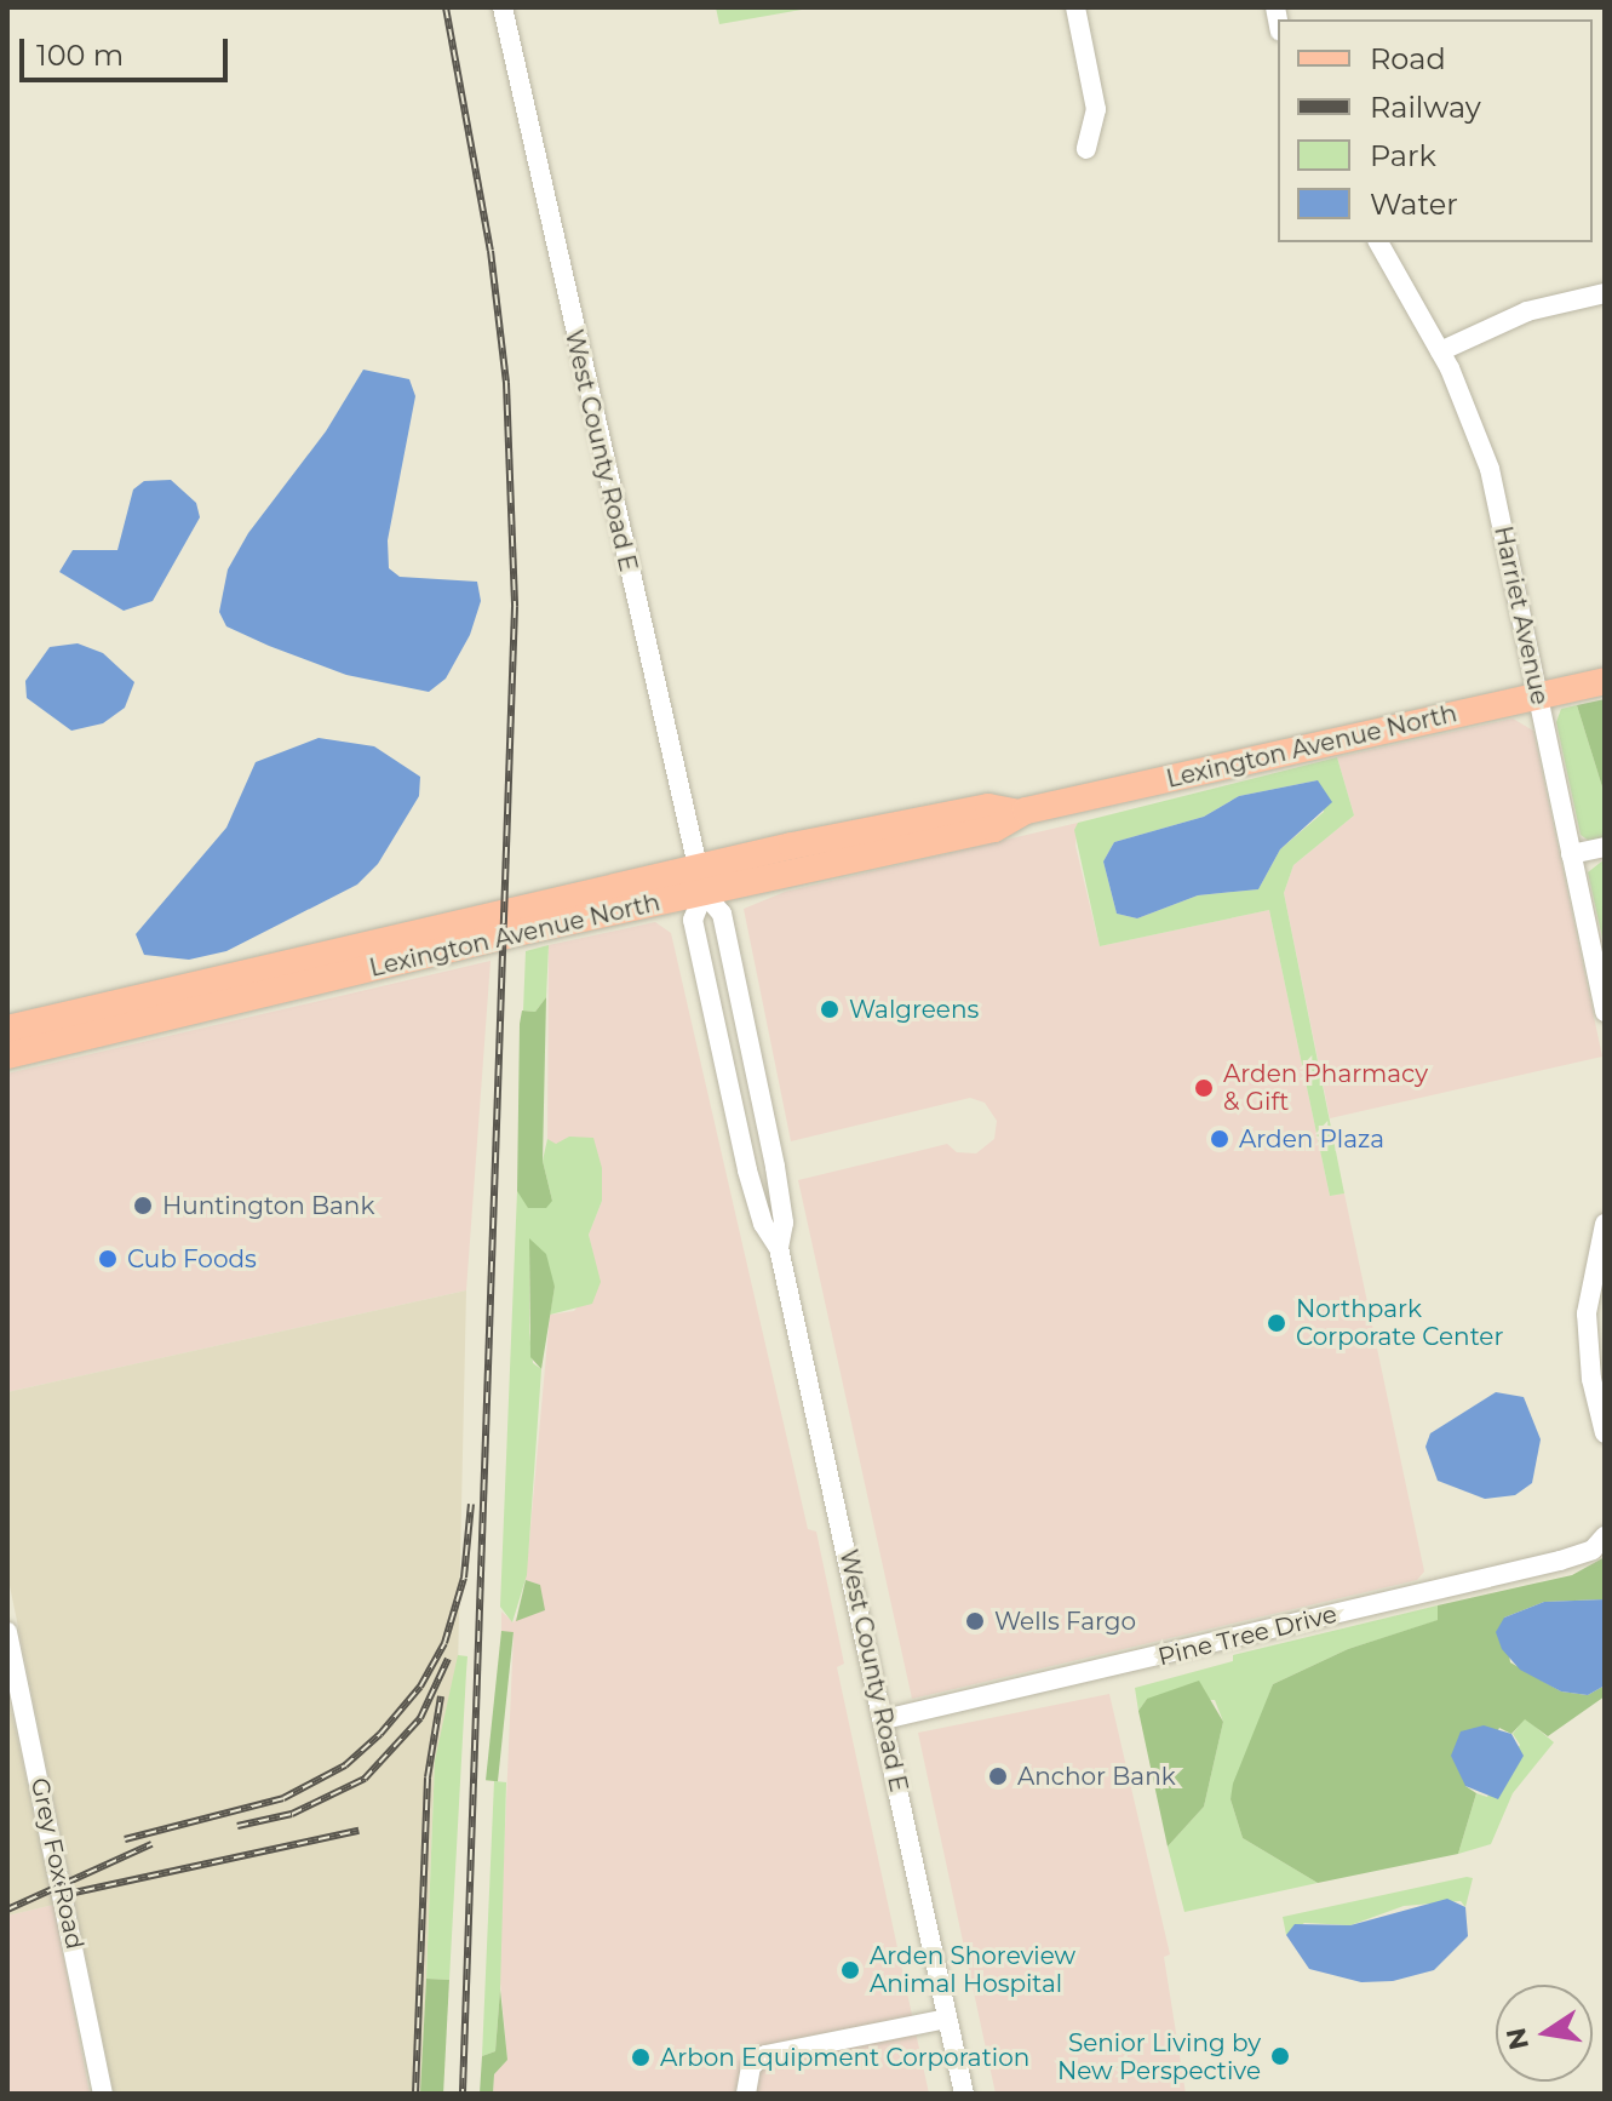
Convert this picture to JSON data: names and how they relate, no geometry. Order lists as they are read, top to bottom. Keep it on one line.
{"streets":{"main road":["Lexington Avenue North"],"street":["West County Road E","Harriet Avenue","Pine Tree Drive","Grey Fox Road"]},"crossings":[["West County Road E","Lexington Avenue North"],["West County Road E","Pine Tree Drive"],["Harriet Avenue","Lexington Avenue North"]],"places":["Walgreens","Arden Pharmacy & Gift","Arden Plaza","Huntington Bank","Cub Foods","Northpark Corporate Center","Wells Fargo","Anchor Bank","Arden Shoreview Animal Hospital","Senior Living by New Perspective","Arbon Equipment Corporation"],"legend":["Road","Railway","Park","Water"],"scale_bar":"100 m","north":"left"}
